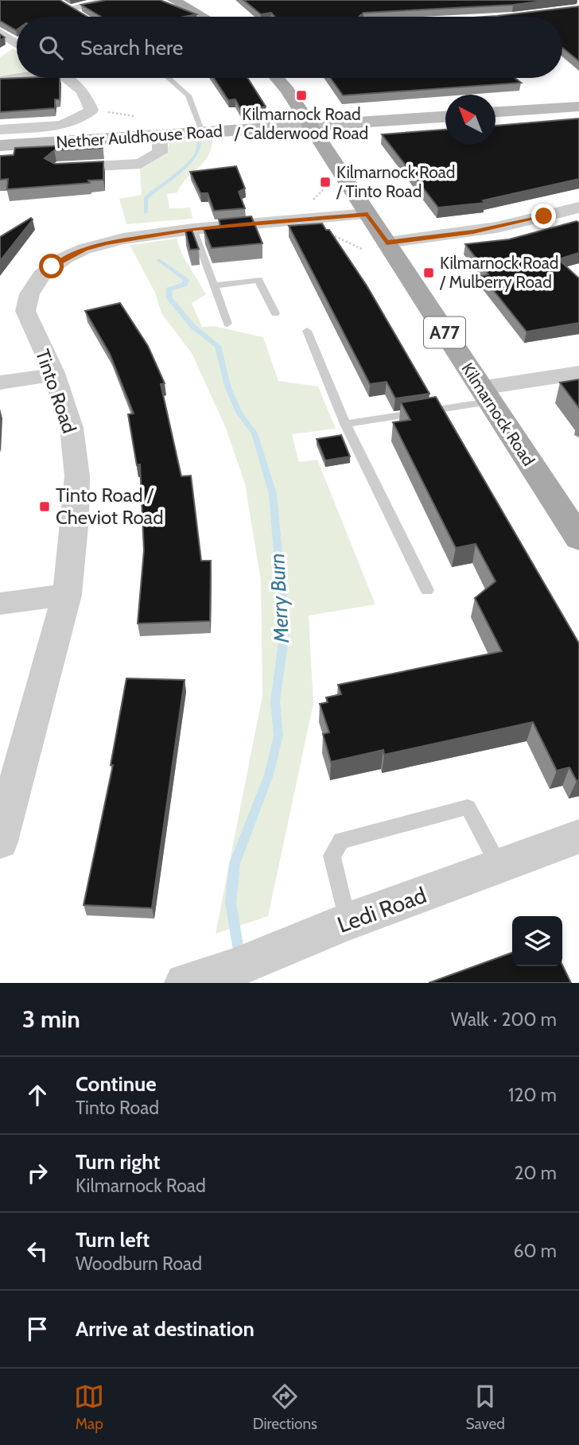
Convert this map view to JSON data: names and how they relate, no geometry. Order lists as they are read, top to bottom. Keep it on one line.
{"streets":{"main road":["Nether Auldhouse Road","A77","Kilmarnock Road"],"street":["Tinto Road","Ledi Road"]},"crossings":[["Nether Auldhouse Road","Kilmarnock Road"],["Tinto Road","Kilmarnock Road"]],"water":["Merry Burn"],"places":{"transit":["Kilmarnock Road / Calderwood Road","Kilmarnock Road / Tinto Road","Kilmarnock Road / Mulberry Road","Tinto Road / Cheviot Road"]},"north":"top left","page":{"search":"Search here","heading":["3 min","Walk · 200 m"],"list":[["Continue","Tinto Road","120 m"],["Turn right","Kilmarnock Road","20 m"],["Turn left","Woodburn Road","60 m"],"Arrive at destination"],"nav":["Map","Directions","Saved"]}}
